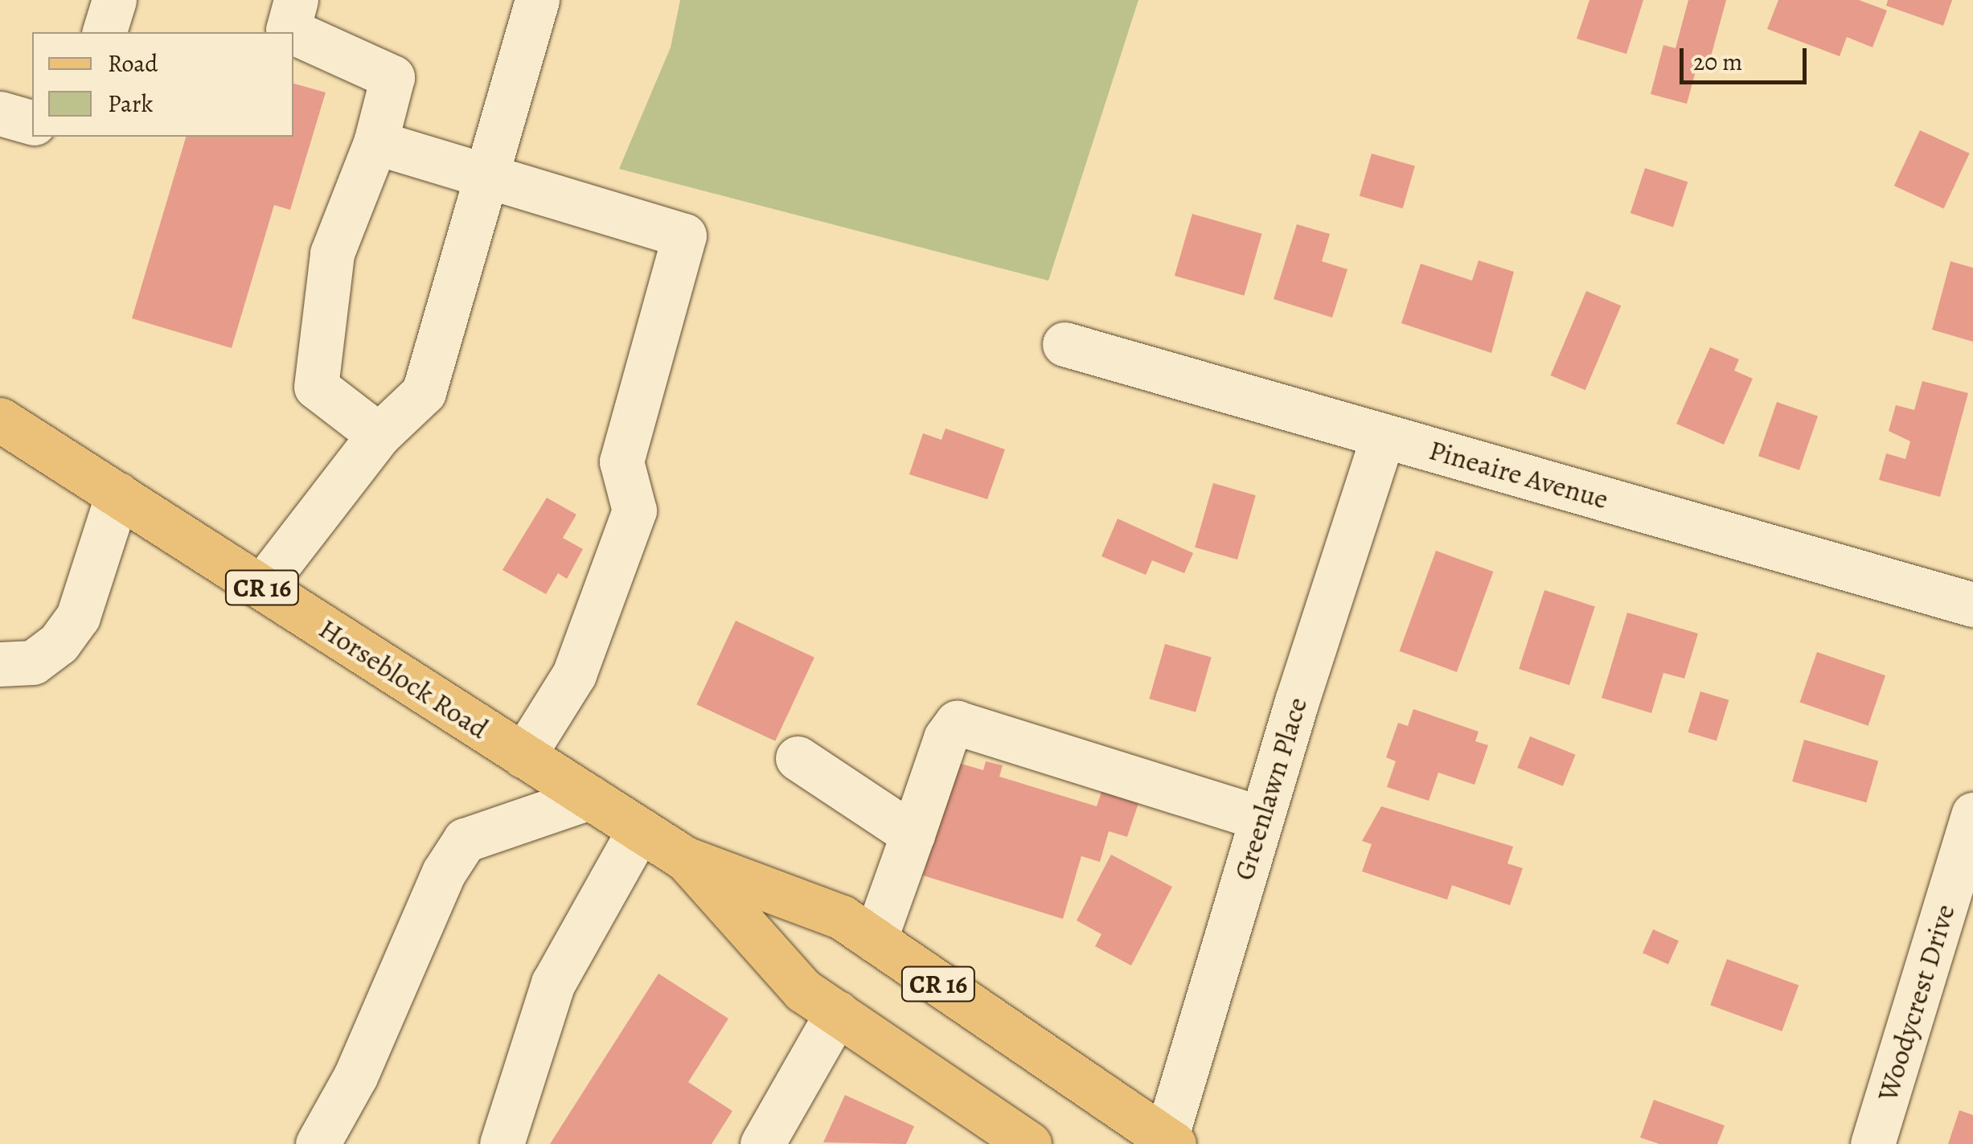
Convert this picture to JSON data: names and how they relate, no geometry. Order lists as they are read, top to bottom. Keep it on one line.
{"streets":{"main road":["CR 16","Horseblock Road"],"street":["Pineaire Avenue","Greenlawn Place","Woodycrest Drive"]},"crossings":[["Pineaire Avenue","Greenlawn Place"],["Horseblock Road","Greenlawn Place"]],"legend":["Road","Park"],"scale_bar":"20 m"}
